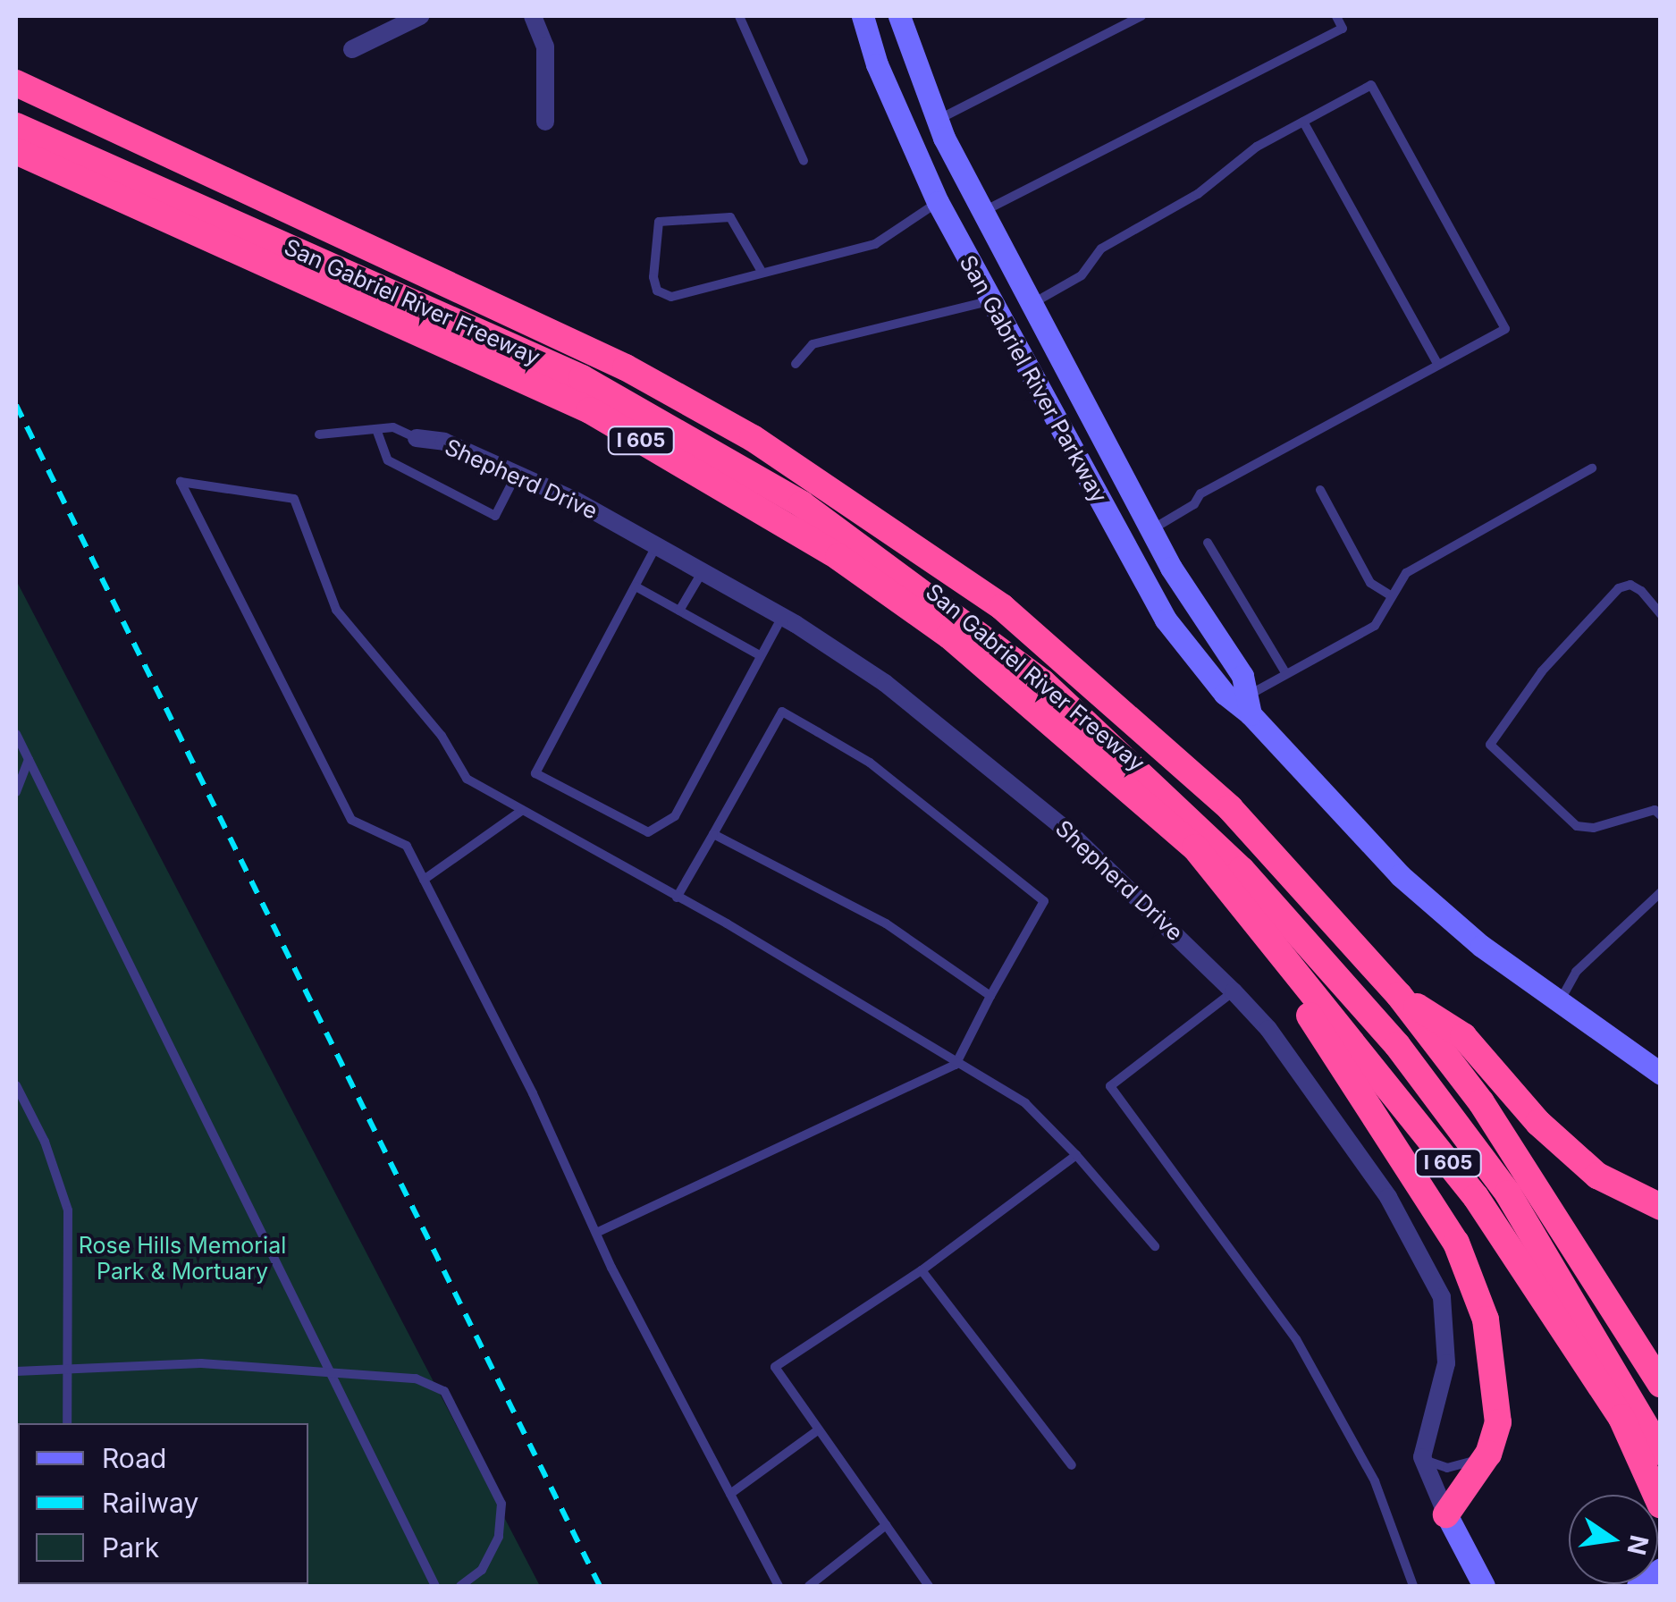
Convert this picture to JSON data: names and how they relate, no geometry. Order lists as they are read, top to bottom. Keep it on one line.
{"streets":{"highway":["San Gabriel River Freeway","I 605"],"main road":["San Gabriel River Parkway"],"street":["Shepherd Drive"]},"parks":["Rose Hills Memorial Park & Mortuary"],"legend":["Road","Railway","Park"],"north":"right"}
